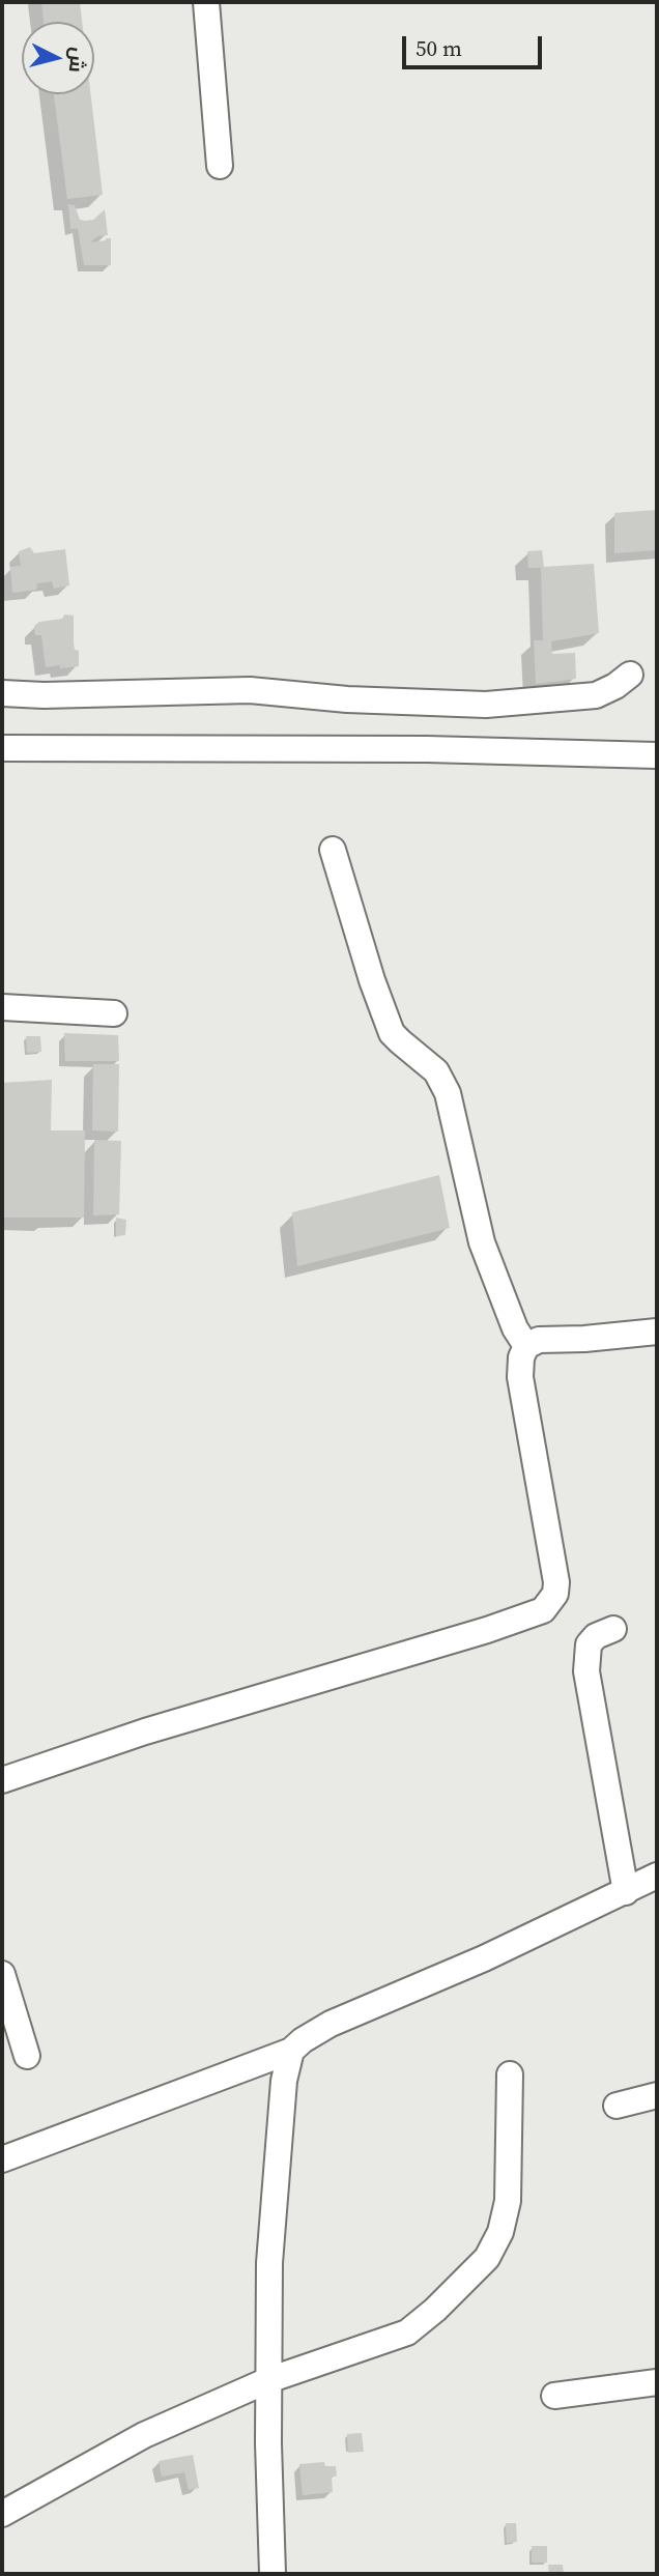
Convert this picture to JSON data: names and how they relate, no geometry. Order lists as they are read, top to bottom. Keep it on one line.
{"scale_bar":"50 m","north":"right"}
